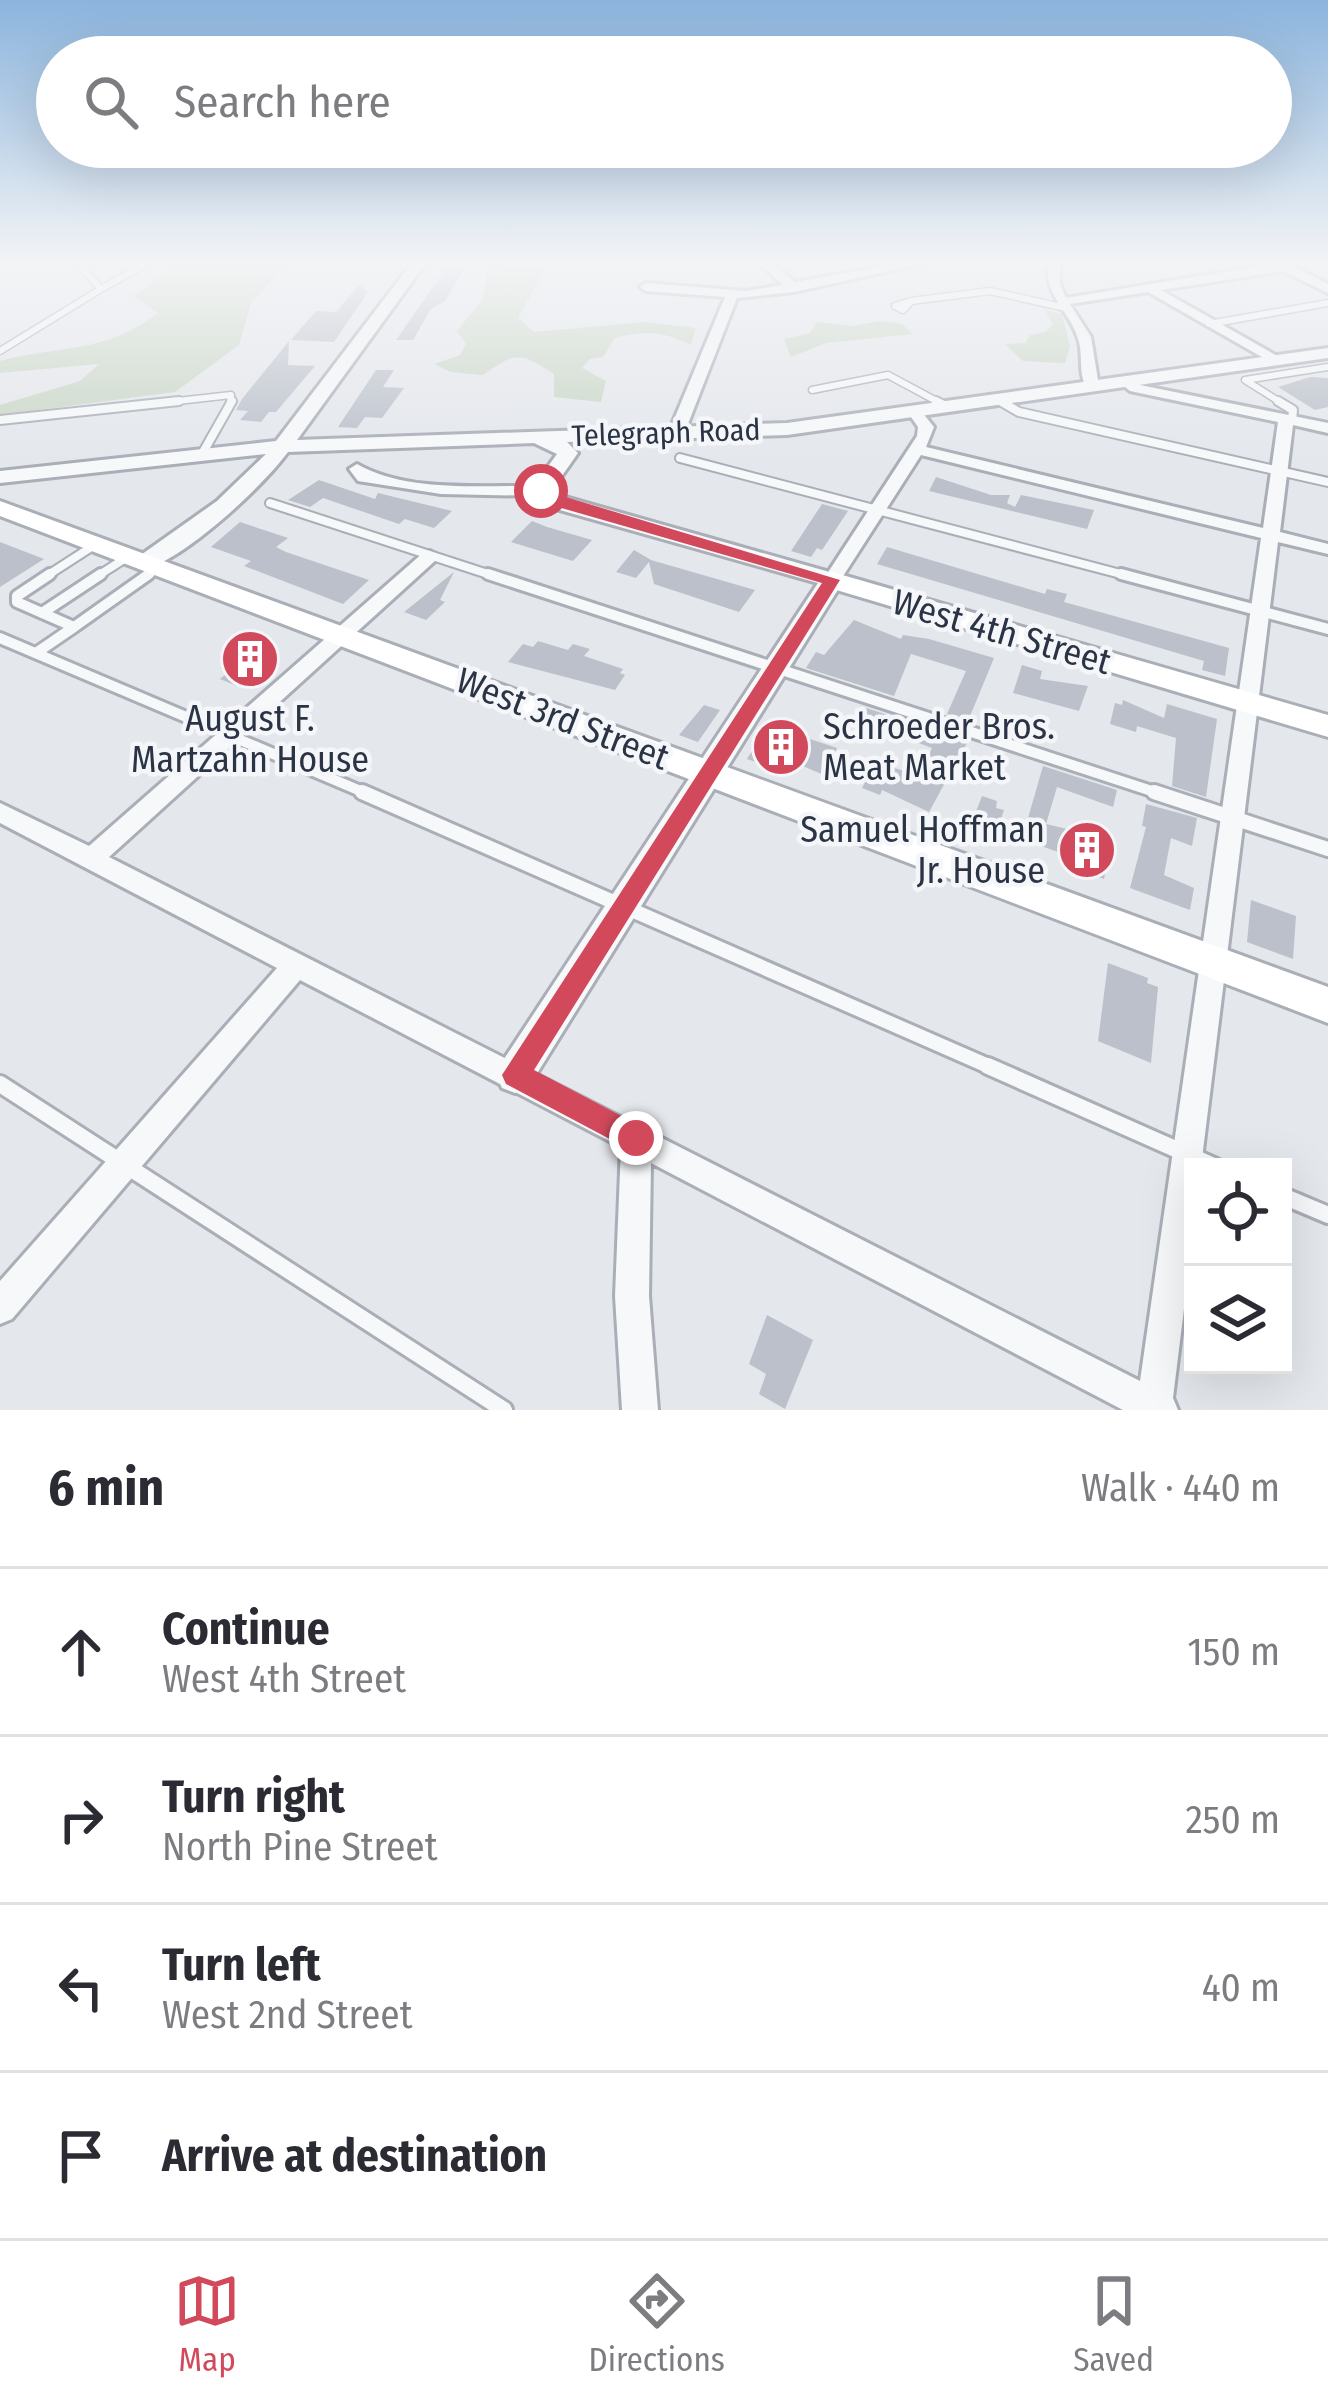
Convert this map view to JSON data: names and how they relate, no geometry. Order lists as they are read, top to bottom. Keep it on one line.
{"streets":{"main road":["West 4th Street","West 3rd Street"],"street":["Telegraph Road"]},"crossings":[["Telegraph Road","West 3rd Street"]],"places":{"building":["August F. Martzahn House","Schroeder Bros. Meat Market","Samuel Hoffman Jr. House"]},"page":{"search":"Search here","heading":["6 min","Walk · 440 m"],"list":[["Continue","West 4th Street","150 m"],["Turn right","North Pine Street","250 m"],["Turn left","West 2nd Street","40 m"],"Arrive at destination"],"nav":["Map","Directions","Saved"]}}
